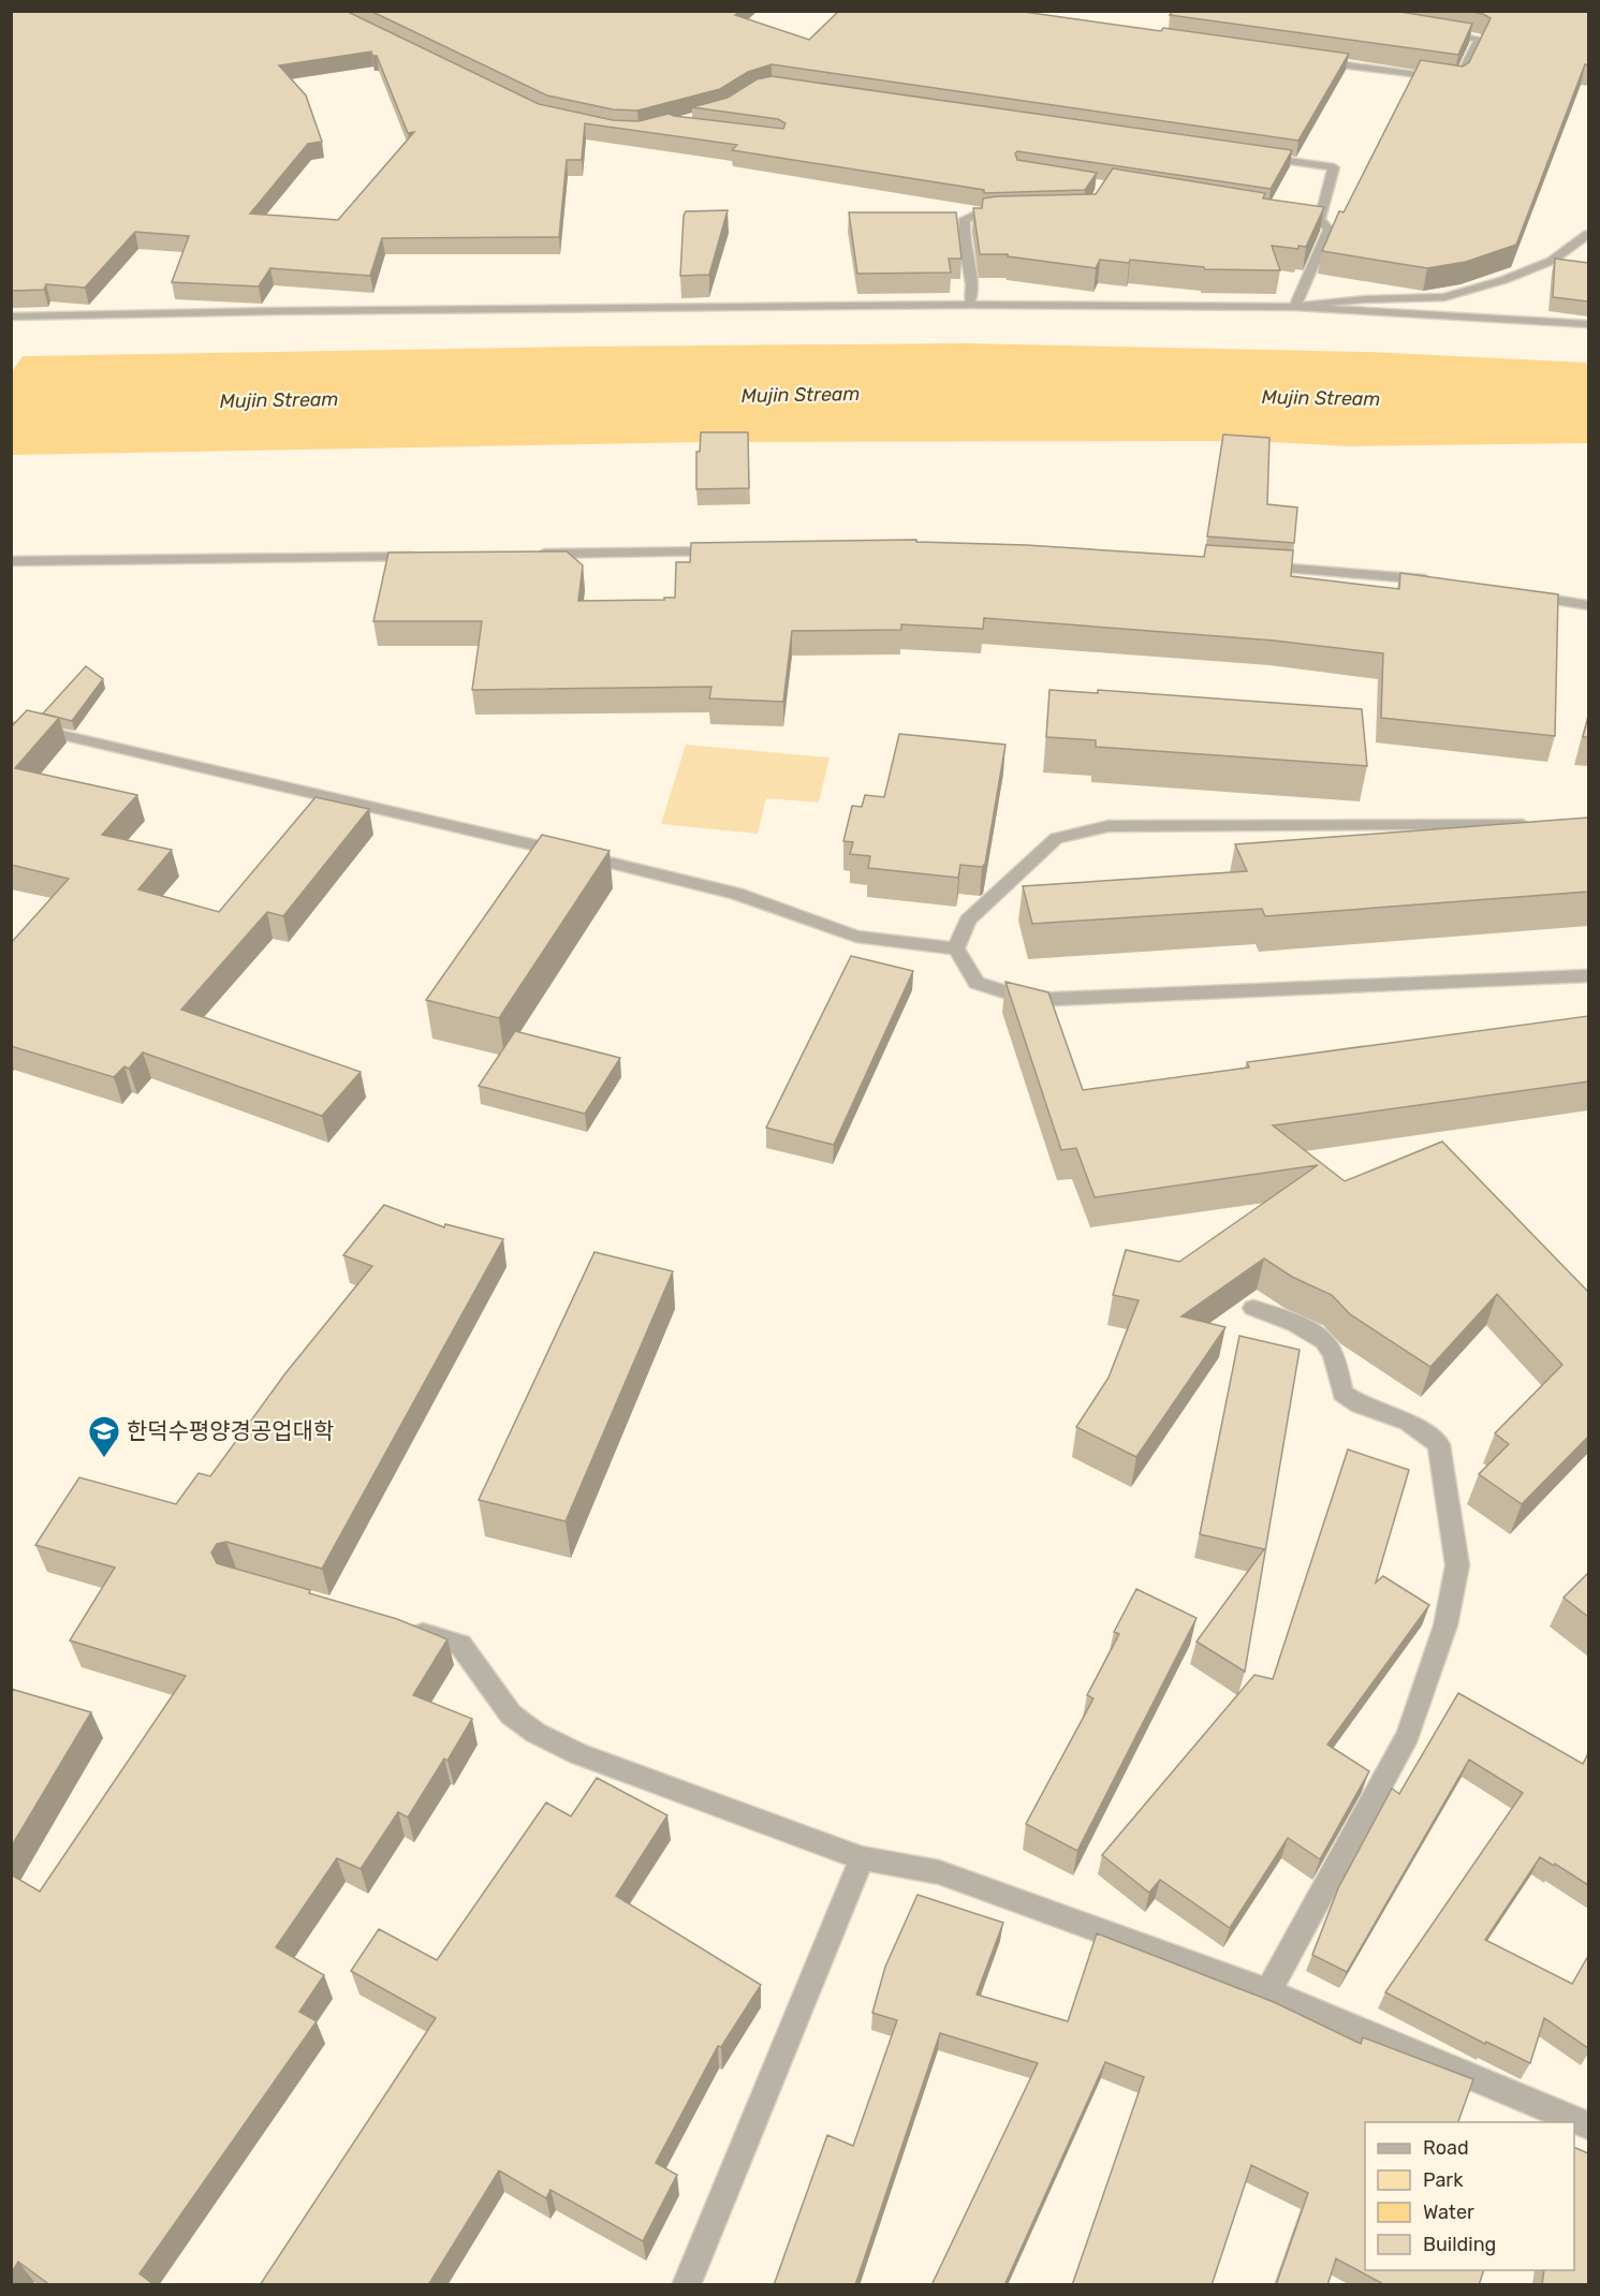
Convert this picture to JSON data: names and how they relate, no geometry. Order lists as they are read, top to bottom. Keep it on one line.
{"water":["Mujin Stream"],"places":{"school or university":["한덕수평양경공업대학"]},"legend":["Road","Park","Water","Building"]}
